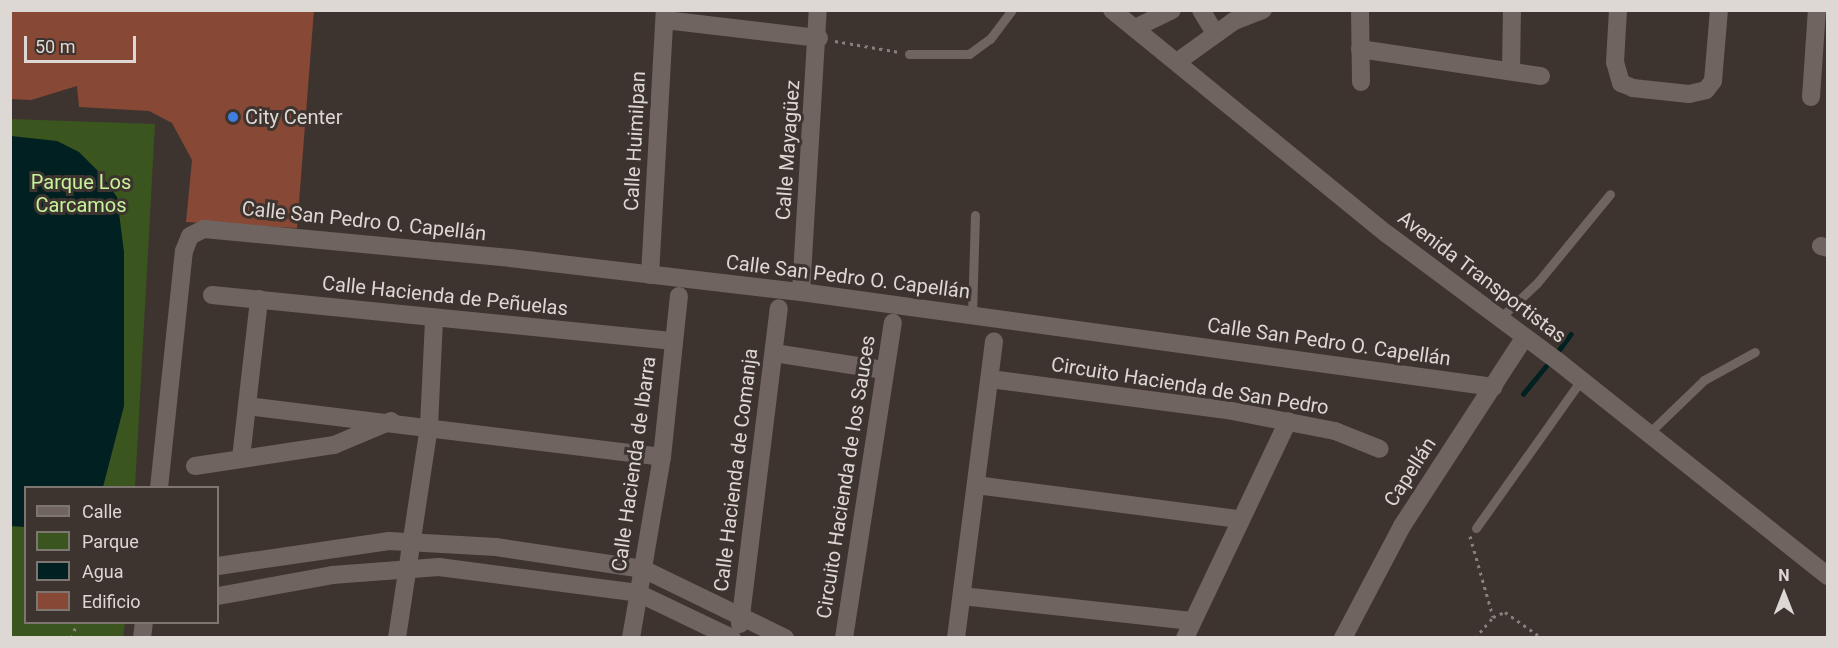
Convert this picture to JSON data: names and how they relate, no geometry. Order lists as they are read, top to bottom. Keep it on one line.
{"streets":{"street":["Calle Huimilpan","Calle Mayagüez","Calle San Pedro O. Capellán","Avenida Transportistas","Calle Hacienda de Peñuelas","Circuito Hacienda de San Pedro","Calle Hacienda de Ibarra","Calle Hacienda de Comanja","Capellán","Circuito Hacienda de los Sauces"]},"crossings":[["Calle Huimilpan","Calle San Pedro O. Capellán"],["Calle Mayagüez","Calle San Pedro O. Capellán"],["Calle San Pedro O. Capellán","Capellán"],["Avenida Transportistas","Capellán"],["Calle Hacienda de Peñuelas","Calle Hacienda de Ibarra"]],"parks":["Parque Los Carcamos"],"places":["City Center"],"legend":["Calle","Parque","Agua","Edificio"],"scale_bar":"50 m","north":"top"}
